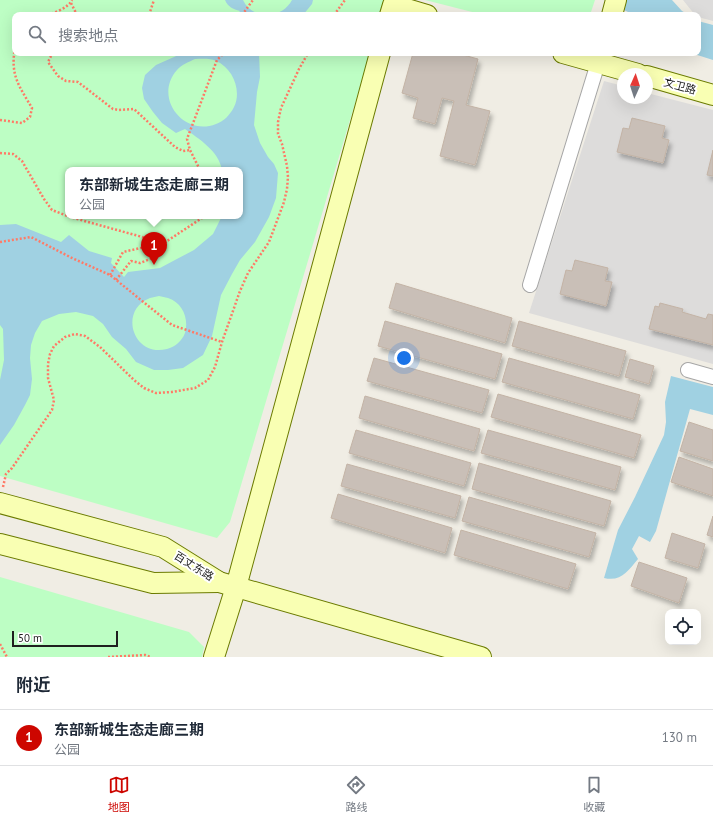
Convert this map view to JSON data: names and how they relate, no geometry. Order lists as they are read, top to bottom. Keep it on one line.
{"streets":{"street":["文卫路","百丈东路"]},"scale_bar":"50 m","north":"top","page":{"search":"搜索地点","popup":["东部新城生态走廊三期","公园"],"pins":"1","scale":"50 m","heading":"附近","list":[{"mark":"1","name":"东部新城生态走廊三期","note":"公园","value":"130 m"}],"nav":["地图","路线","收藏"]}}
